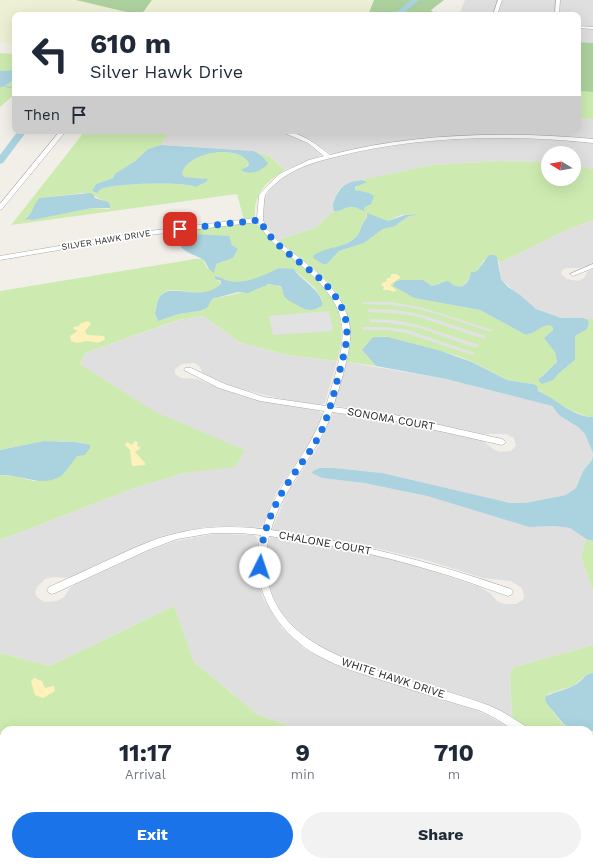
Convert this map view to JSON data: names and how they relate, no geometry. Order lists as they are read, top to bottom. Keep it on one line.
{"streets":{"street":["SILVER HAWK DRIVE","SONOMA COURT","CHALONE COURT","WHITE HAWK DRIVE"]},"crossings":[["SILVER HAWK DRIVE","WHITE HAWK DRIVE"],["SONOMA COURT","WHITE HAWK DRIVE"],["CHALONE COURT","WHITE HAWK DRIVE"]],"north":"left","page":{"turn":["610 m","Silver Hawk Drive"],"then":"Then","eta":["11:17","Arrival","9","min","710","m"],"buttons":["Exit","Share"]}}
